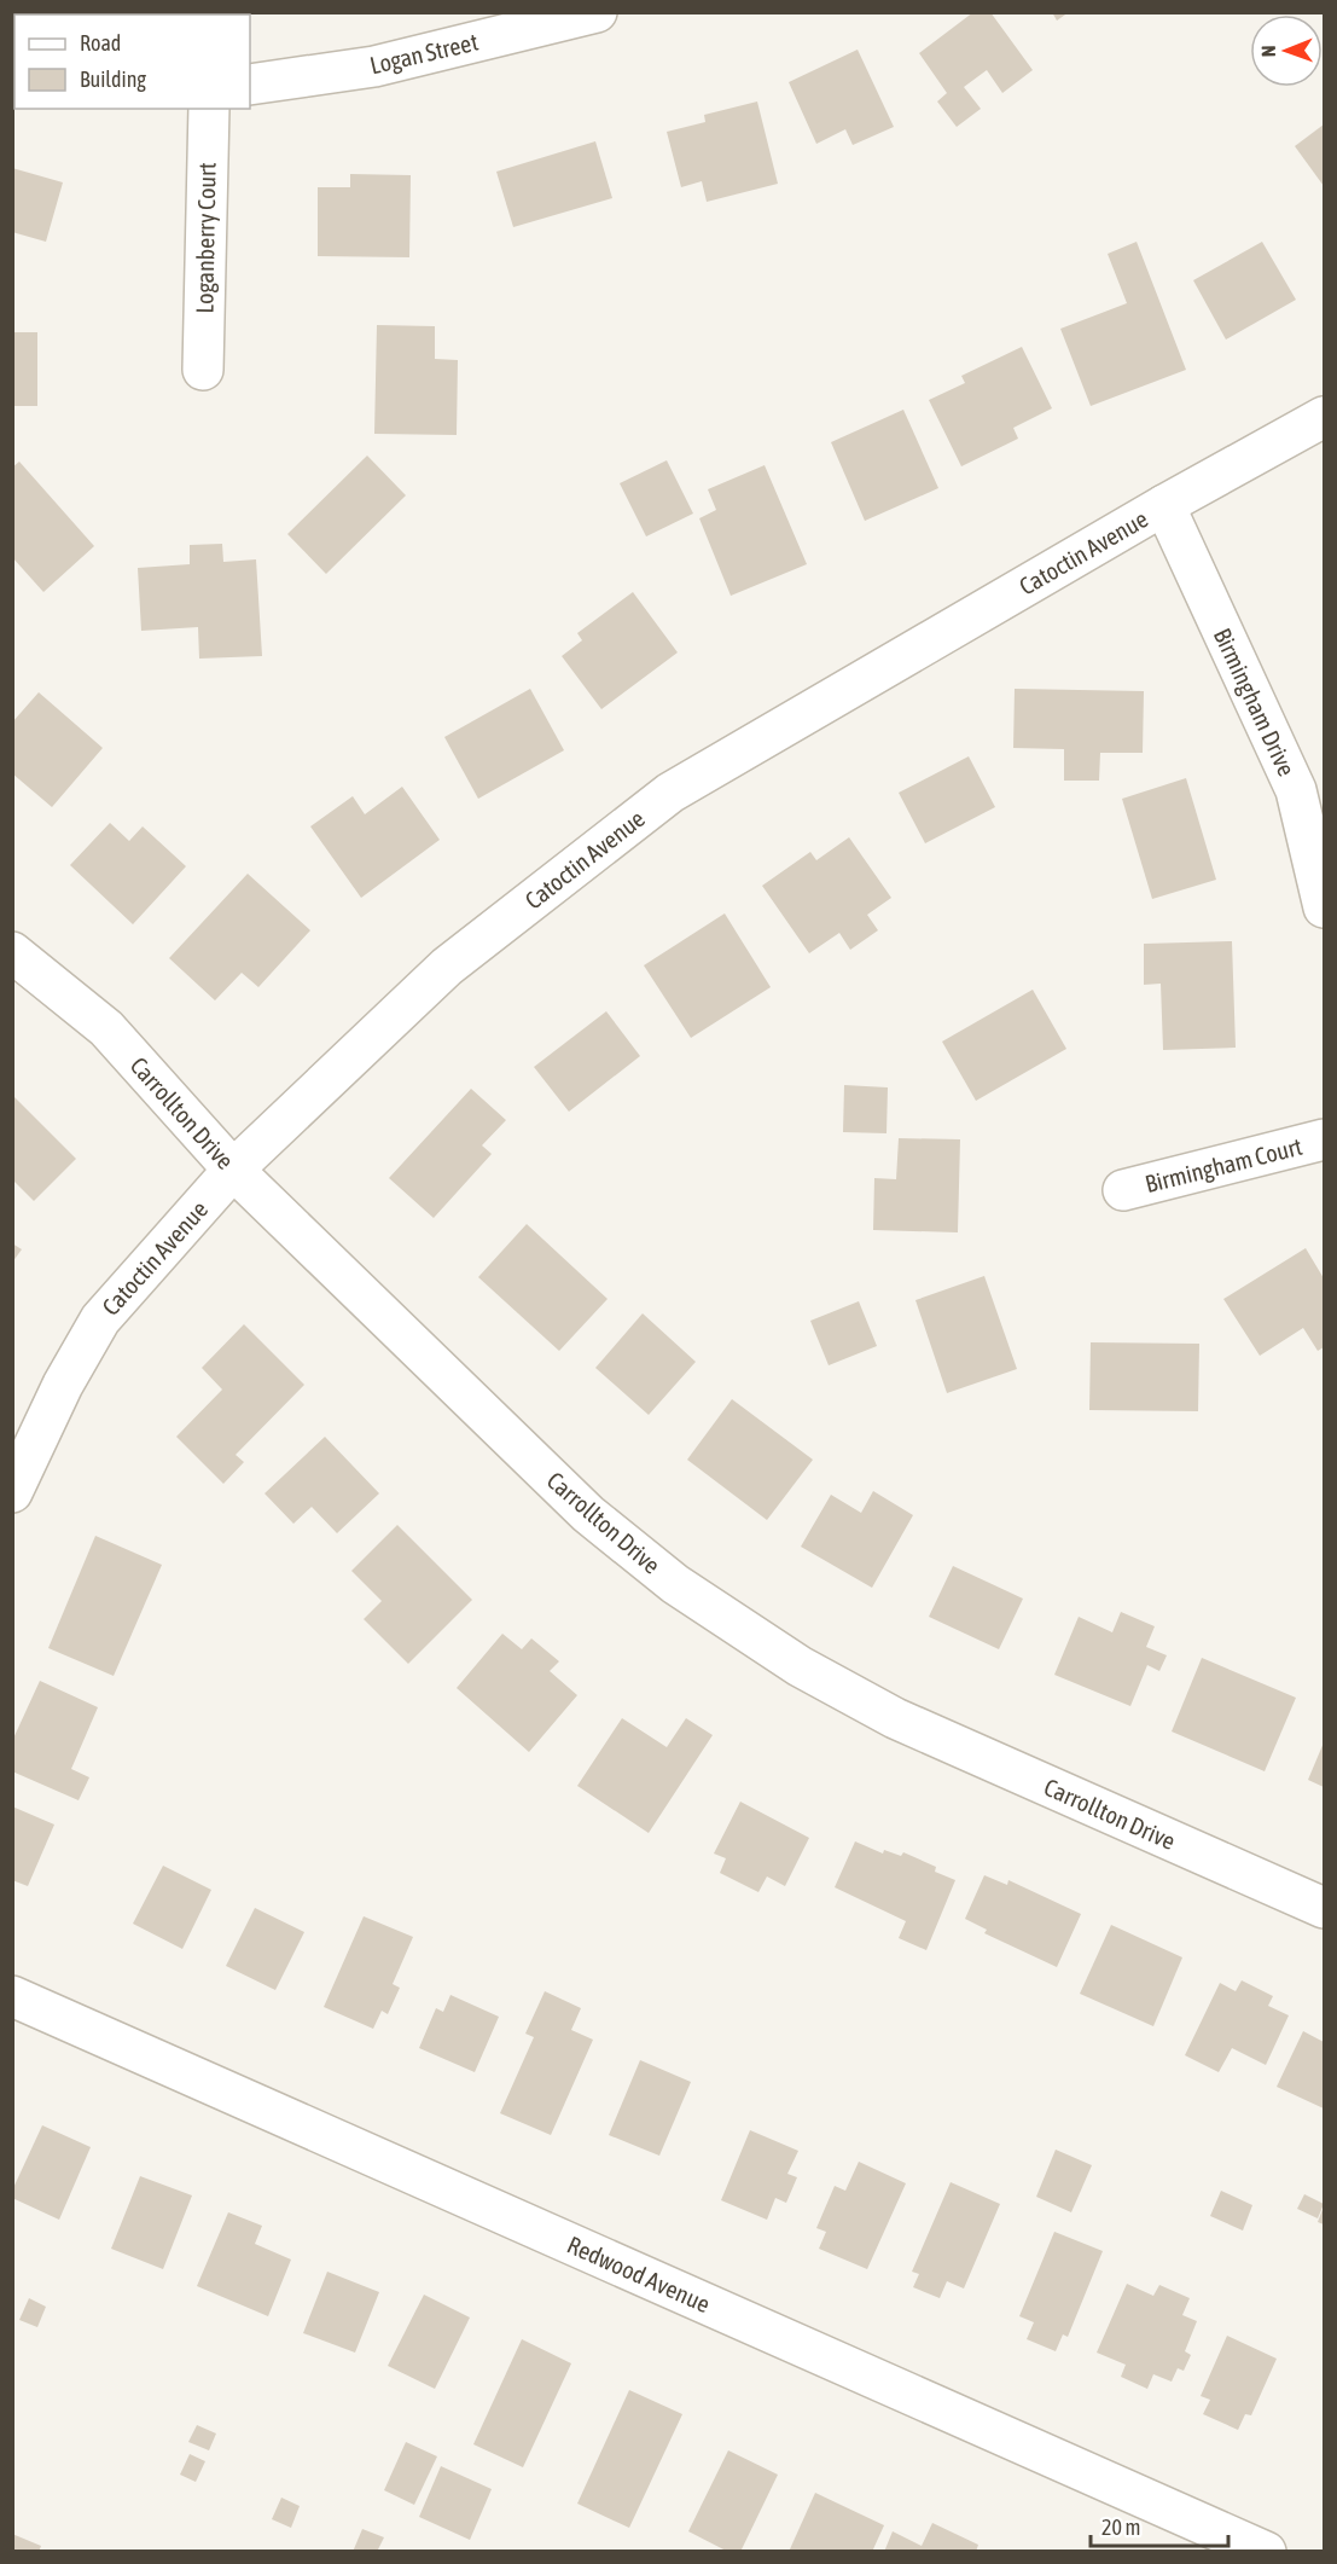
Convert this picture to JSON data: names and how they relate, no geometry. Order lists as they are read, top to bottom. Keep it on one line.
{"streets":{"street":["Logan Street","Loganberry Court","Catoctin Avenue","Birmingham Drive","Carrollton Drive","Birmingham Court","Redwood Avenue"]},"crossings":[["Catoctin Avenue","Birmingham Drive"],["Catoctin Avenue","Carrollton Drive"]],"legend":["Road","Building"],"scale_bar":"20 m","north":"left"}
